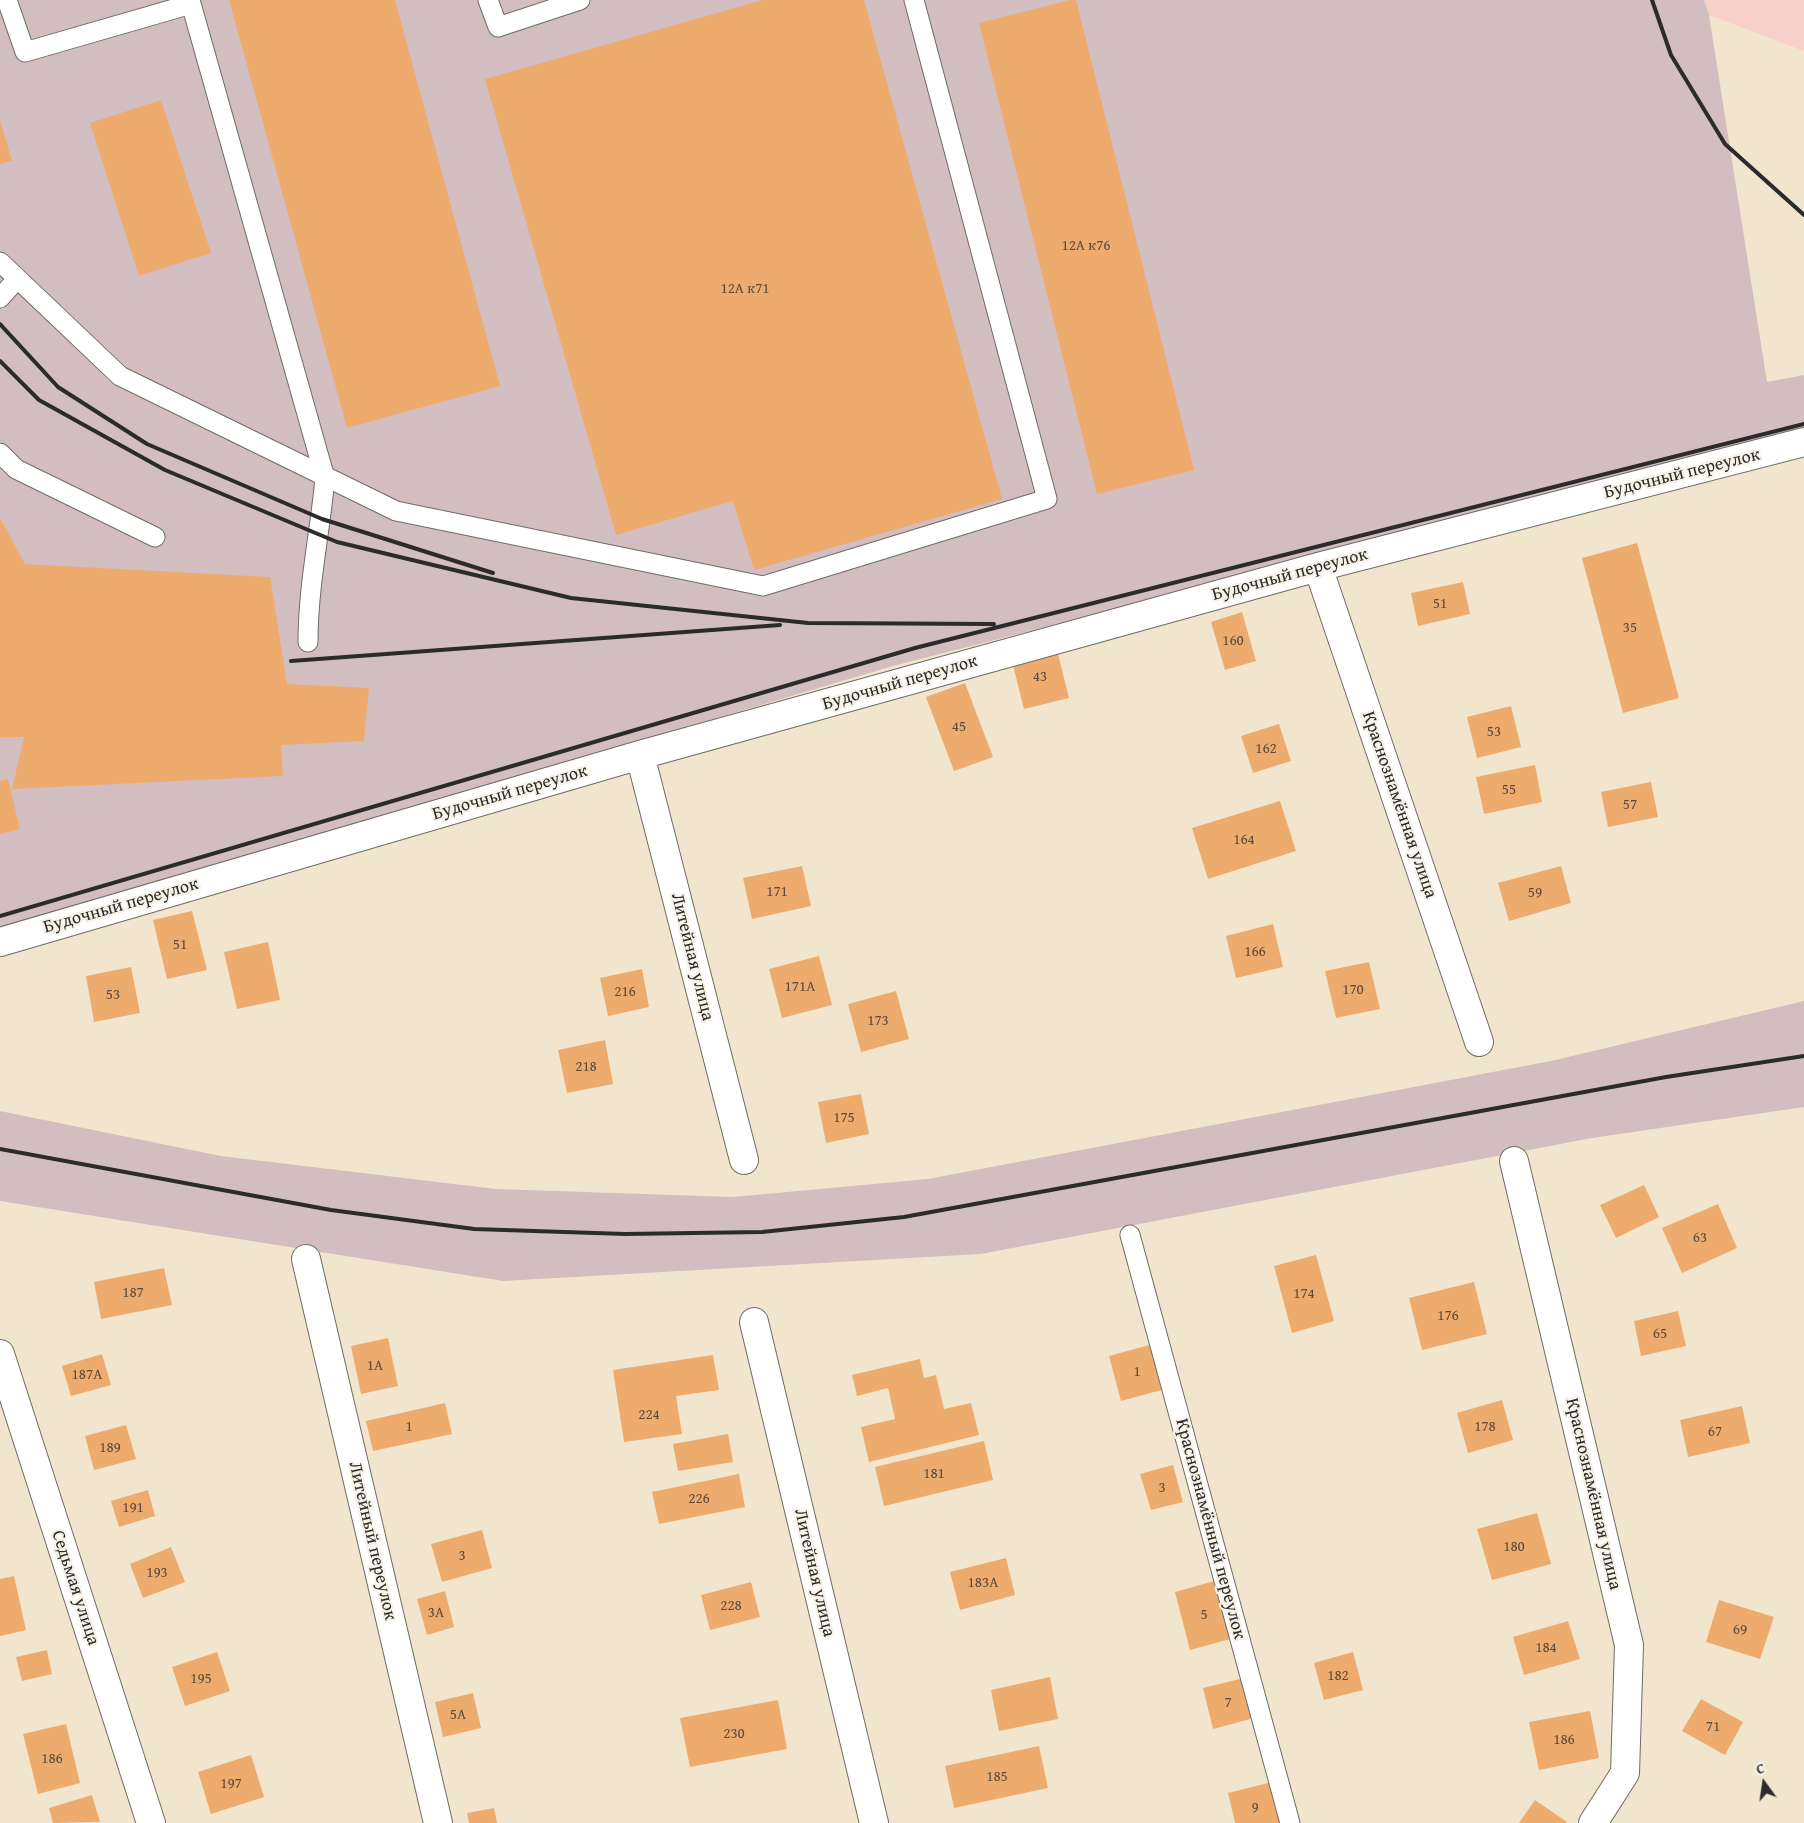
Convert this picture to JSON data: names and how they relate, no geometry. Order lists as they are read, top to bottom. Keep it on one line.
{"streets":{"street":["Будочный переулок","Краснознамённая улица","Литейная улица","Литейный переулок","Седьмая улица"],"lane":["Краснознамённый переулок"]},"crossings":[["Будочный переулок","Краснознамённая улица"],["Будочный переулок","Литейная улица"]],"house_numbers":["12А к76","12А к71","51","35","160","43","45","53","162","55","57","164","171","59","51","166","171А","170","216","53","173","218","175","63","187","174","176","65","1А","1","187А","224","1","178","67","189","181","3","226","191","180","3","193","183А","228","3А","5","69","184","182","195","7","5А","71","230","186","186","185","197","9"],"north":"top"}
